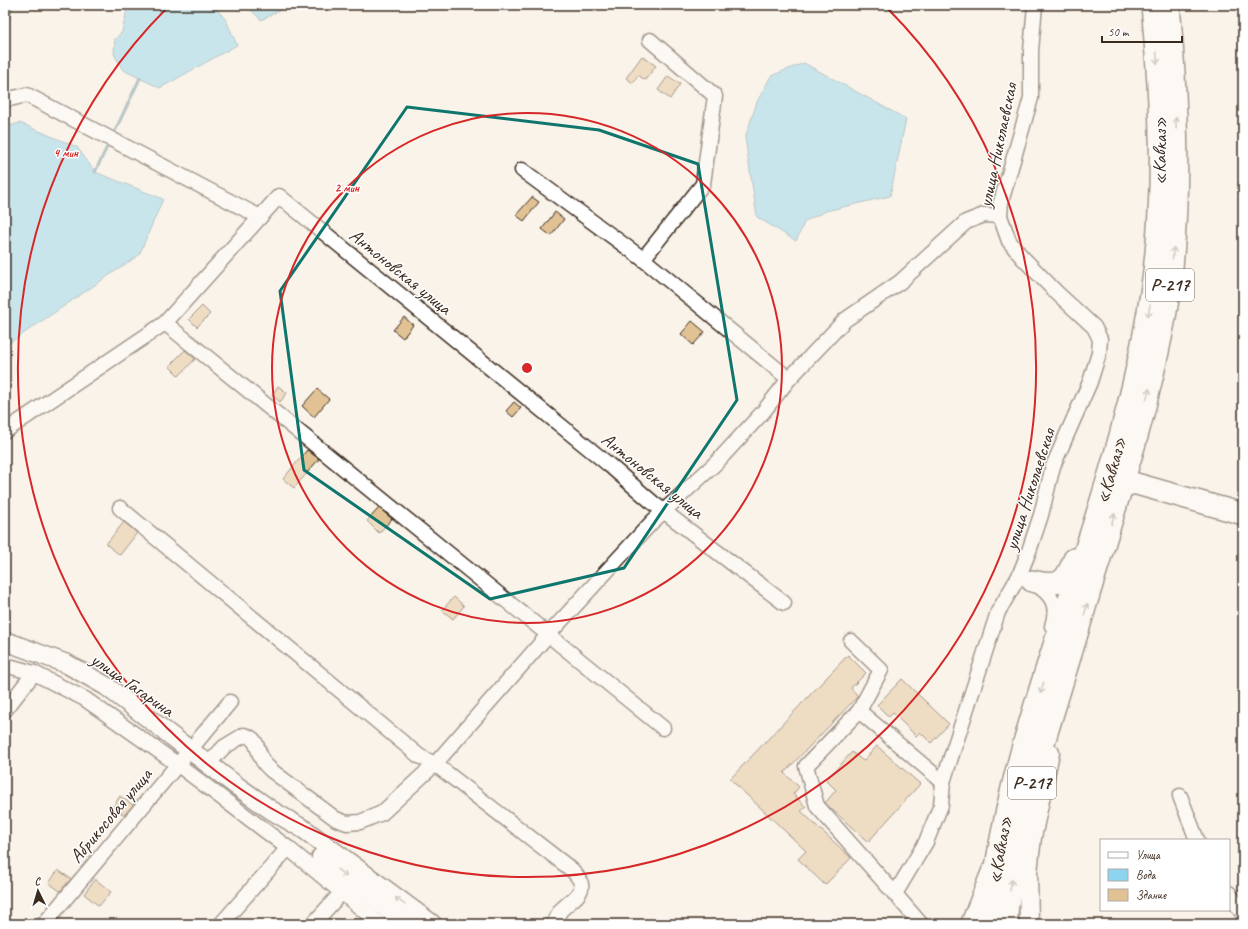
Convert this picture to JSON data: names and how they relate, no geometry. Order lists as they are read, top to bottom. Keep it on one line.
{"streets":{"highway":["«Кавказ»","Р-217"],"main road":["улица Гагарина"],"street":["улица Николаевская","Антоновская улица","Абрикосовая улица"]},"crossings":[["улица Гагарина","Абрикосовая улица"]],"legend":["Улица","Вода","Здание"],"scale_bar":"50 m","north":"top","rings":["4 мин","2 мин"]}
